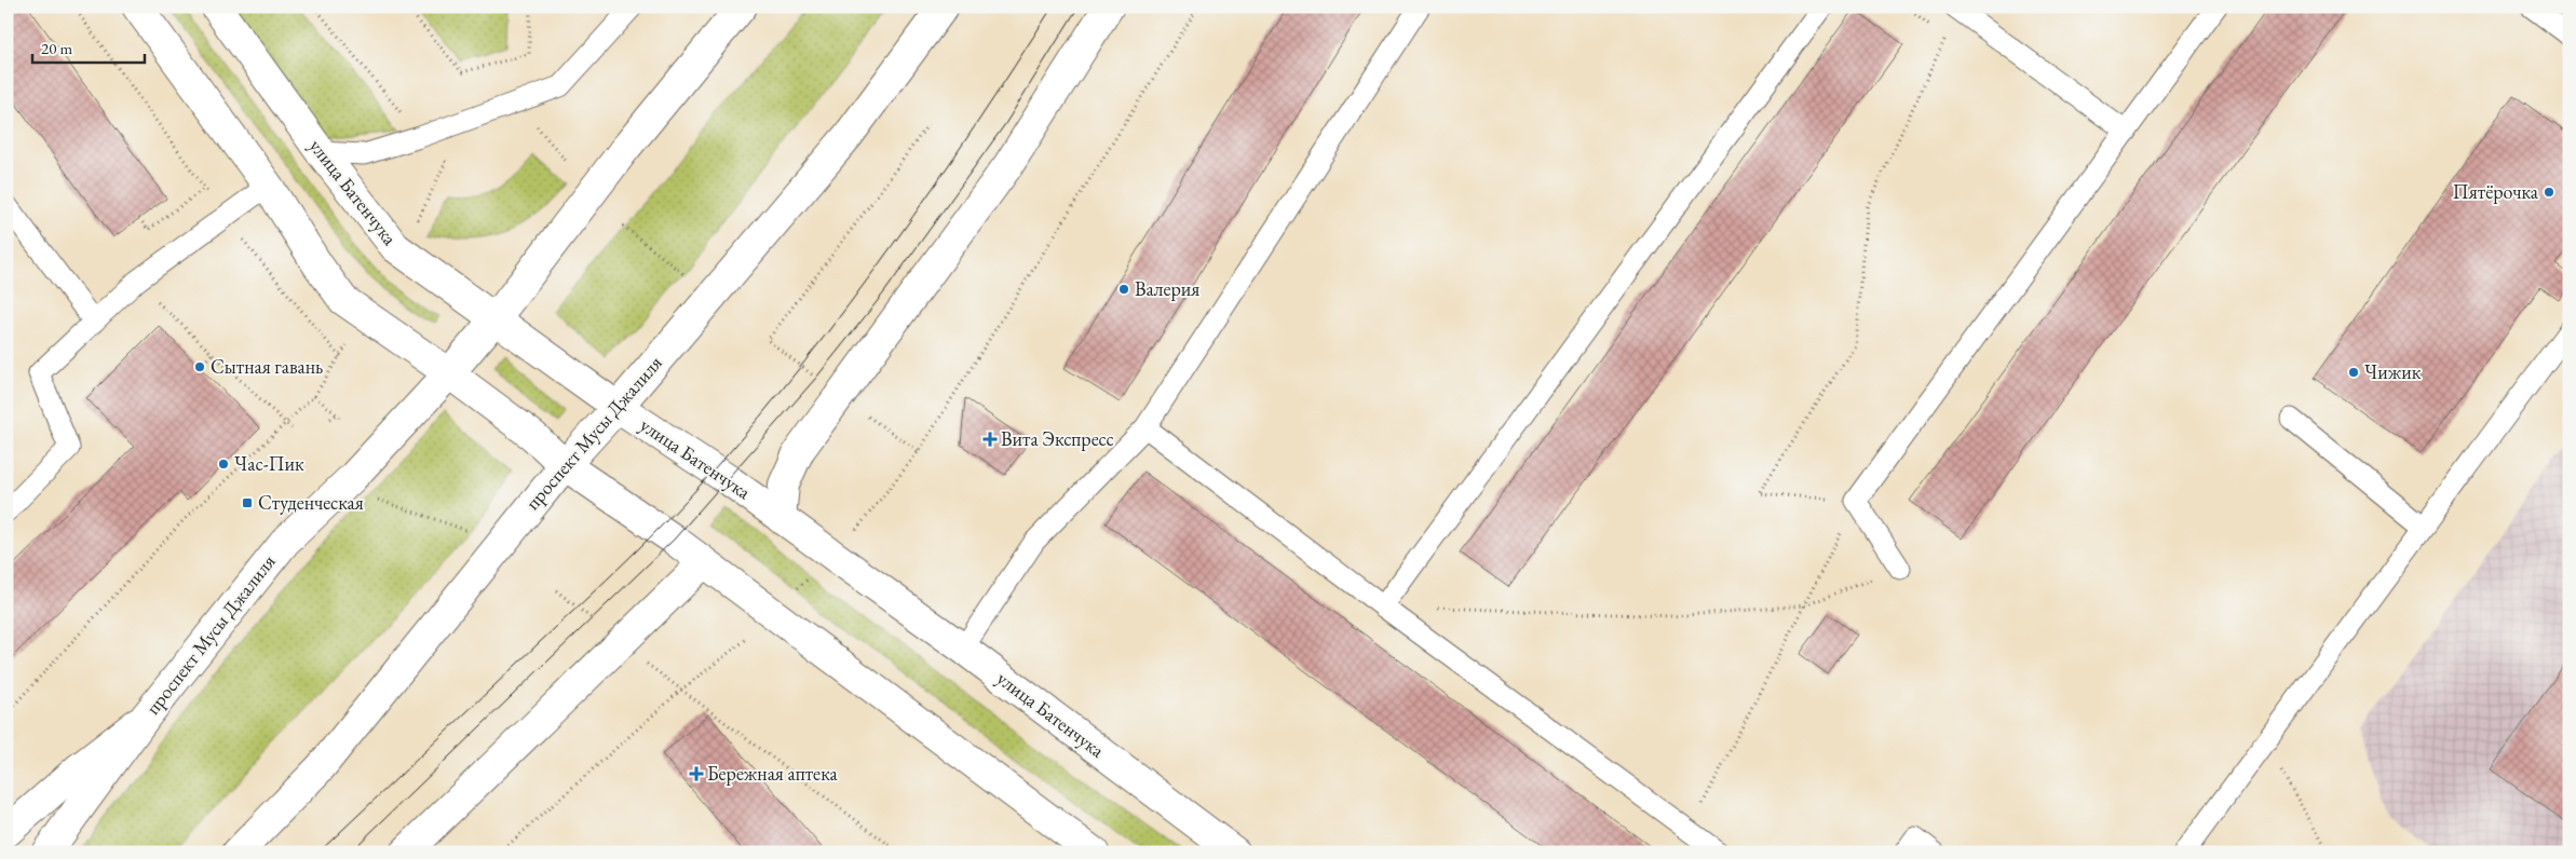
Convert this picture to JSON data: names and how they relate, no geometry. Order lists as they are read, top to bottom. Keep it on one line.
{"streets":{"main road":["улица Батенчука","проспект Мусы Джалиля"]},"crossings":[["улица Батенчука","проспект Мусы Джалиля"]],"places":{"other":["Пятёрочка","Валерия","Сытная гавань","Чижик","Час-Пик"],"health":["Вита Экспресс","Бережная аптека"],"transit":["Студенческая"]},"scale_bar":"20 m"}
